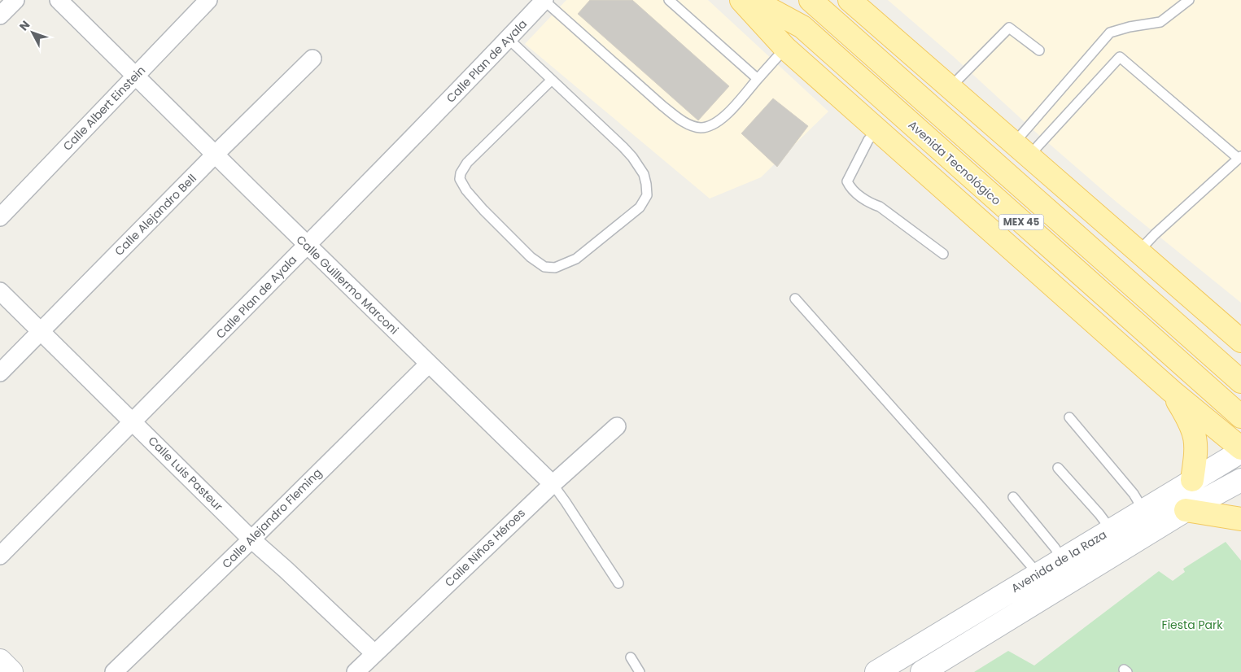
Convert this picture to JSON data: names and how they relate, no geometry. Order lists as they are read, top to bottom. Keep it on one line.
{"streets":{"main road":["Avenida Tecnológico","MEX 45","Avenida de la Raza"],"street":["Calle Plan de Ayala","Calle Albert Einstein","Calle Alejandro Bell","Calle Guillermo Marconi","Calle Luis Pasteur","Calle Alejandro Fleming","Calle Niños Héroes"]},"crossings":[["Calle Plan de Ayala","Calle Guillermo Marconi"],["Calle Plan de Ayala","Calle Luis Pasteur"],["Calle Albert Einstein","Calle Guillermo Marconi"],["Calle Alejandro Bell","Calle Guillermo Marconi"],["Calle Alejandro Bell","Calle Luis Pasteur"],["Calle Guillermo Marconi","Calle Alejandro Fleming"],["Calle Guillermo Marconi","Calle Niños Héroes"],["Calle Luis Pasteur","Calle Alejandro Fleming"],["Calle Luis Pasteur","Calle Niños Héroes"]],"parks":["Fiesta Park"],"north":"top left"}
